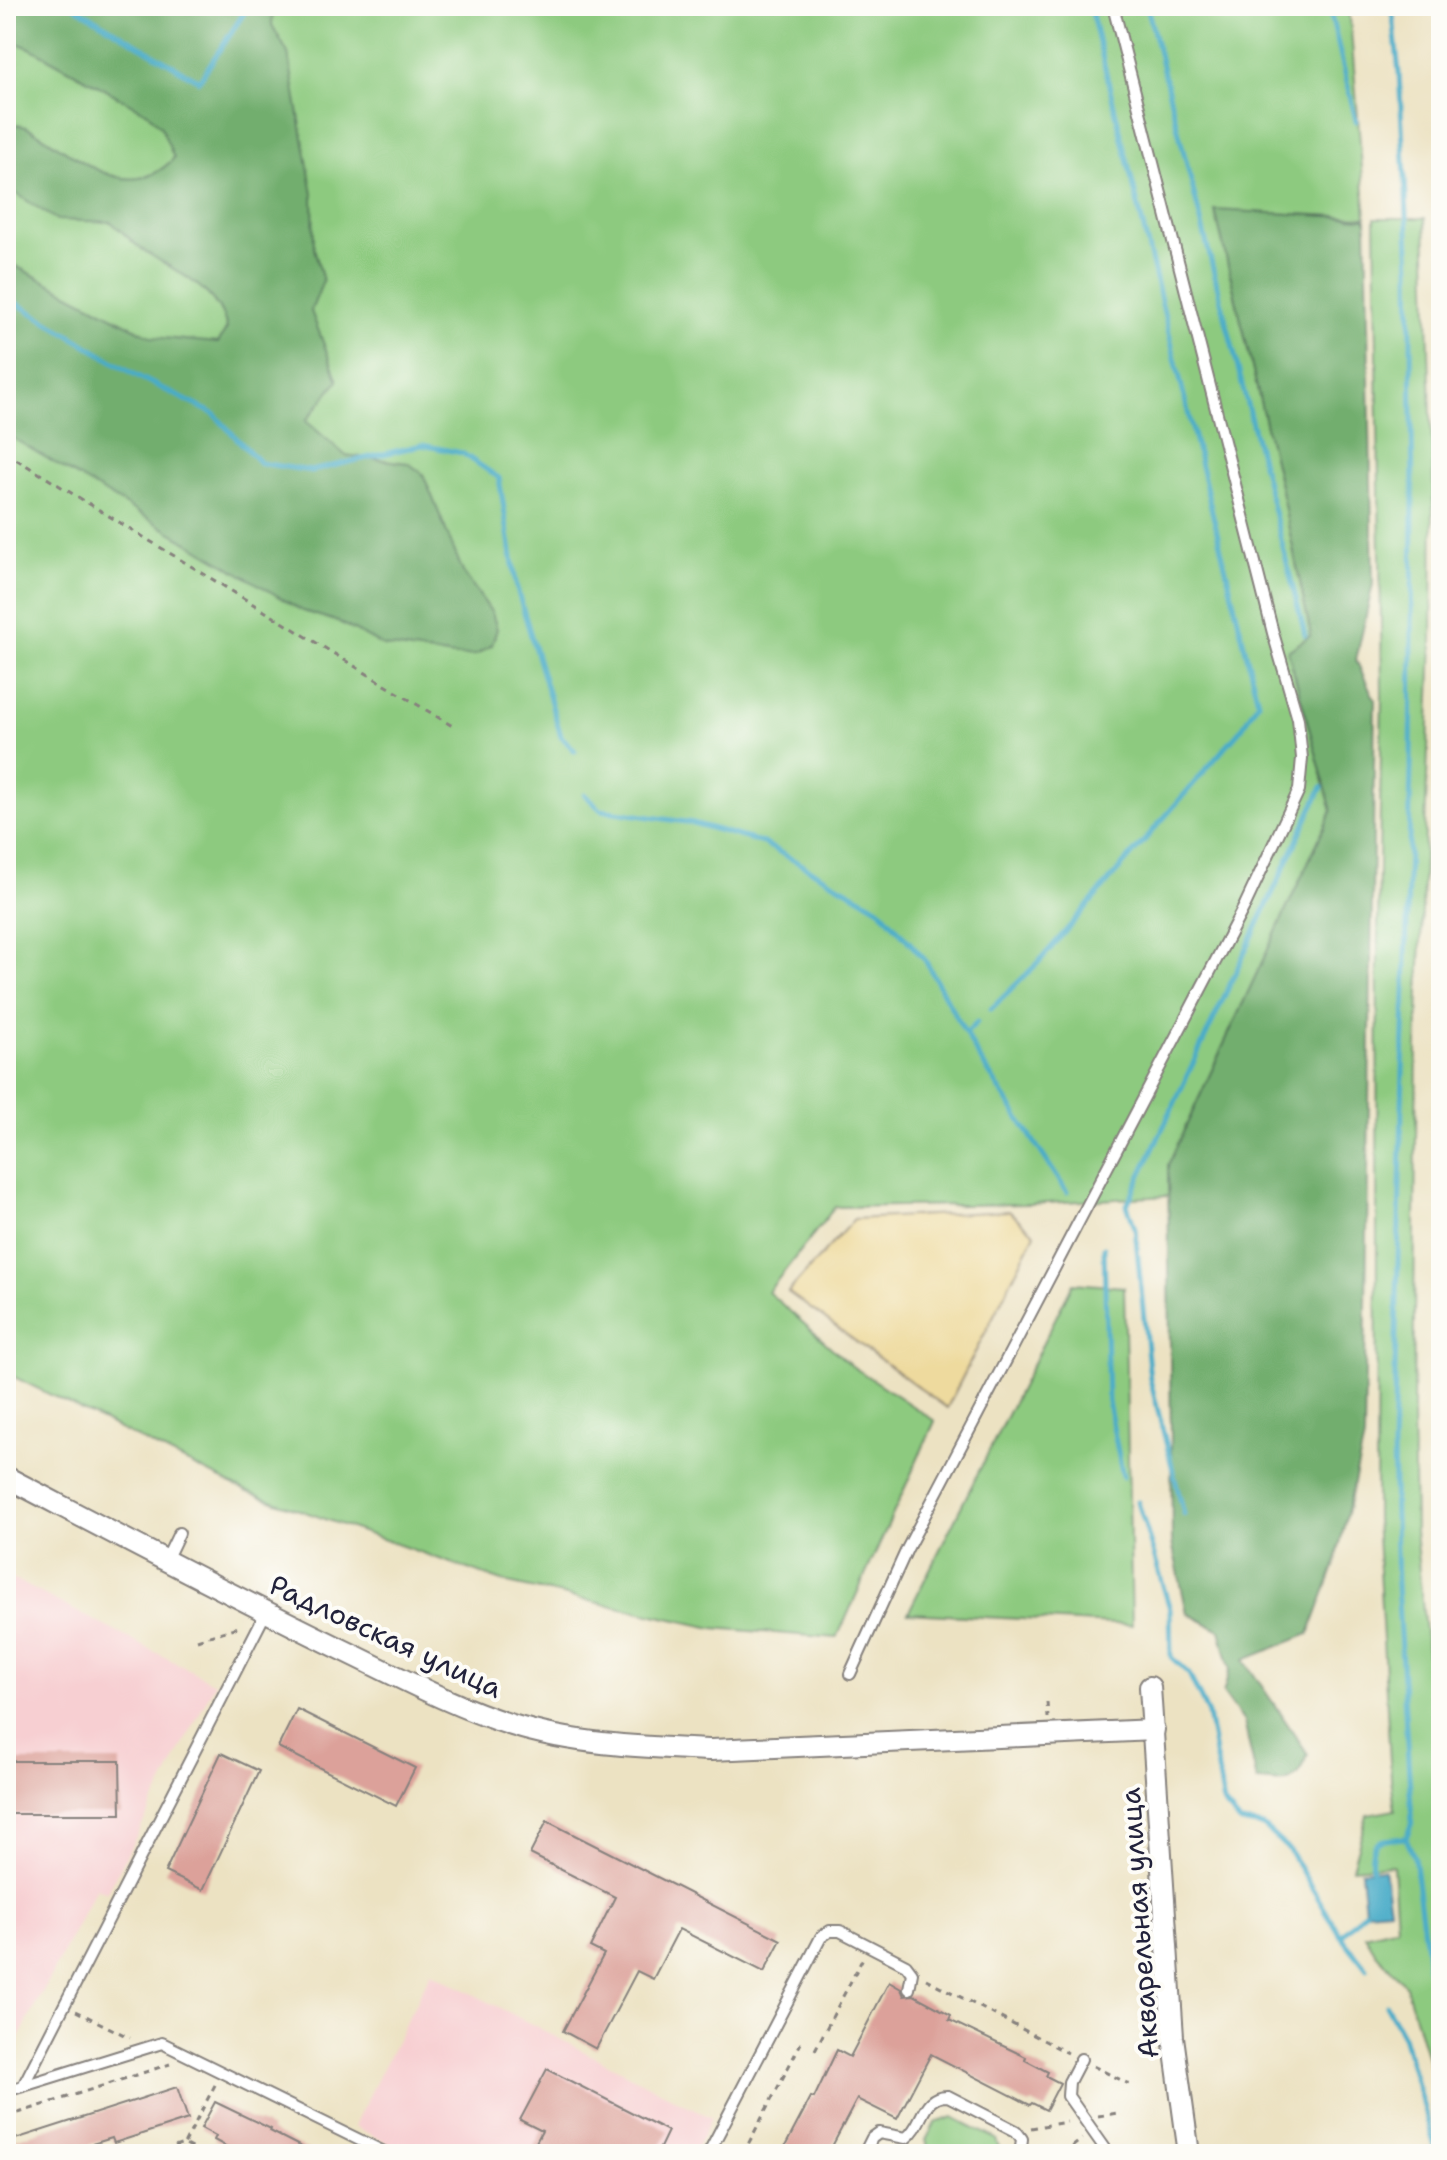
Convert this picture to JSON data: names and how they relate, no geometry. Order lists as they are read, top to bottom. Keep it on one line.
{"streets":{"street":["Радловская улица","Акварельная улица"]},"crossings":[["Радловская улица","Акварельная улица"]]}
